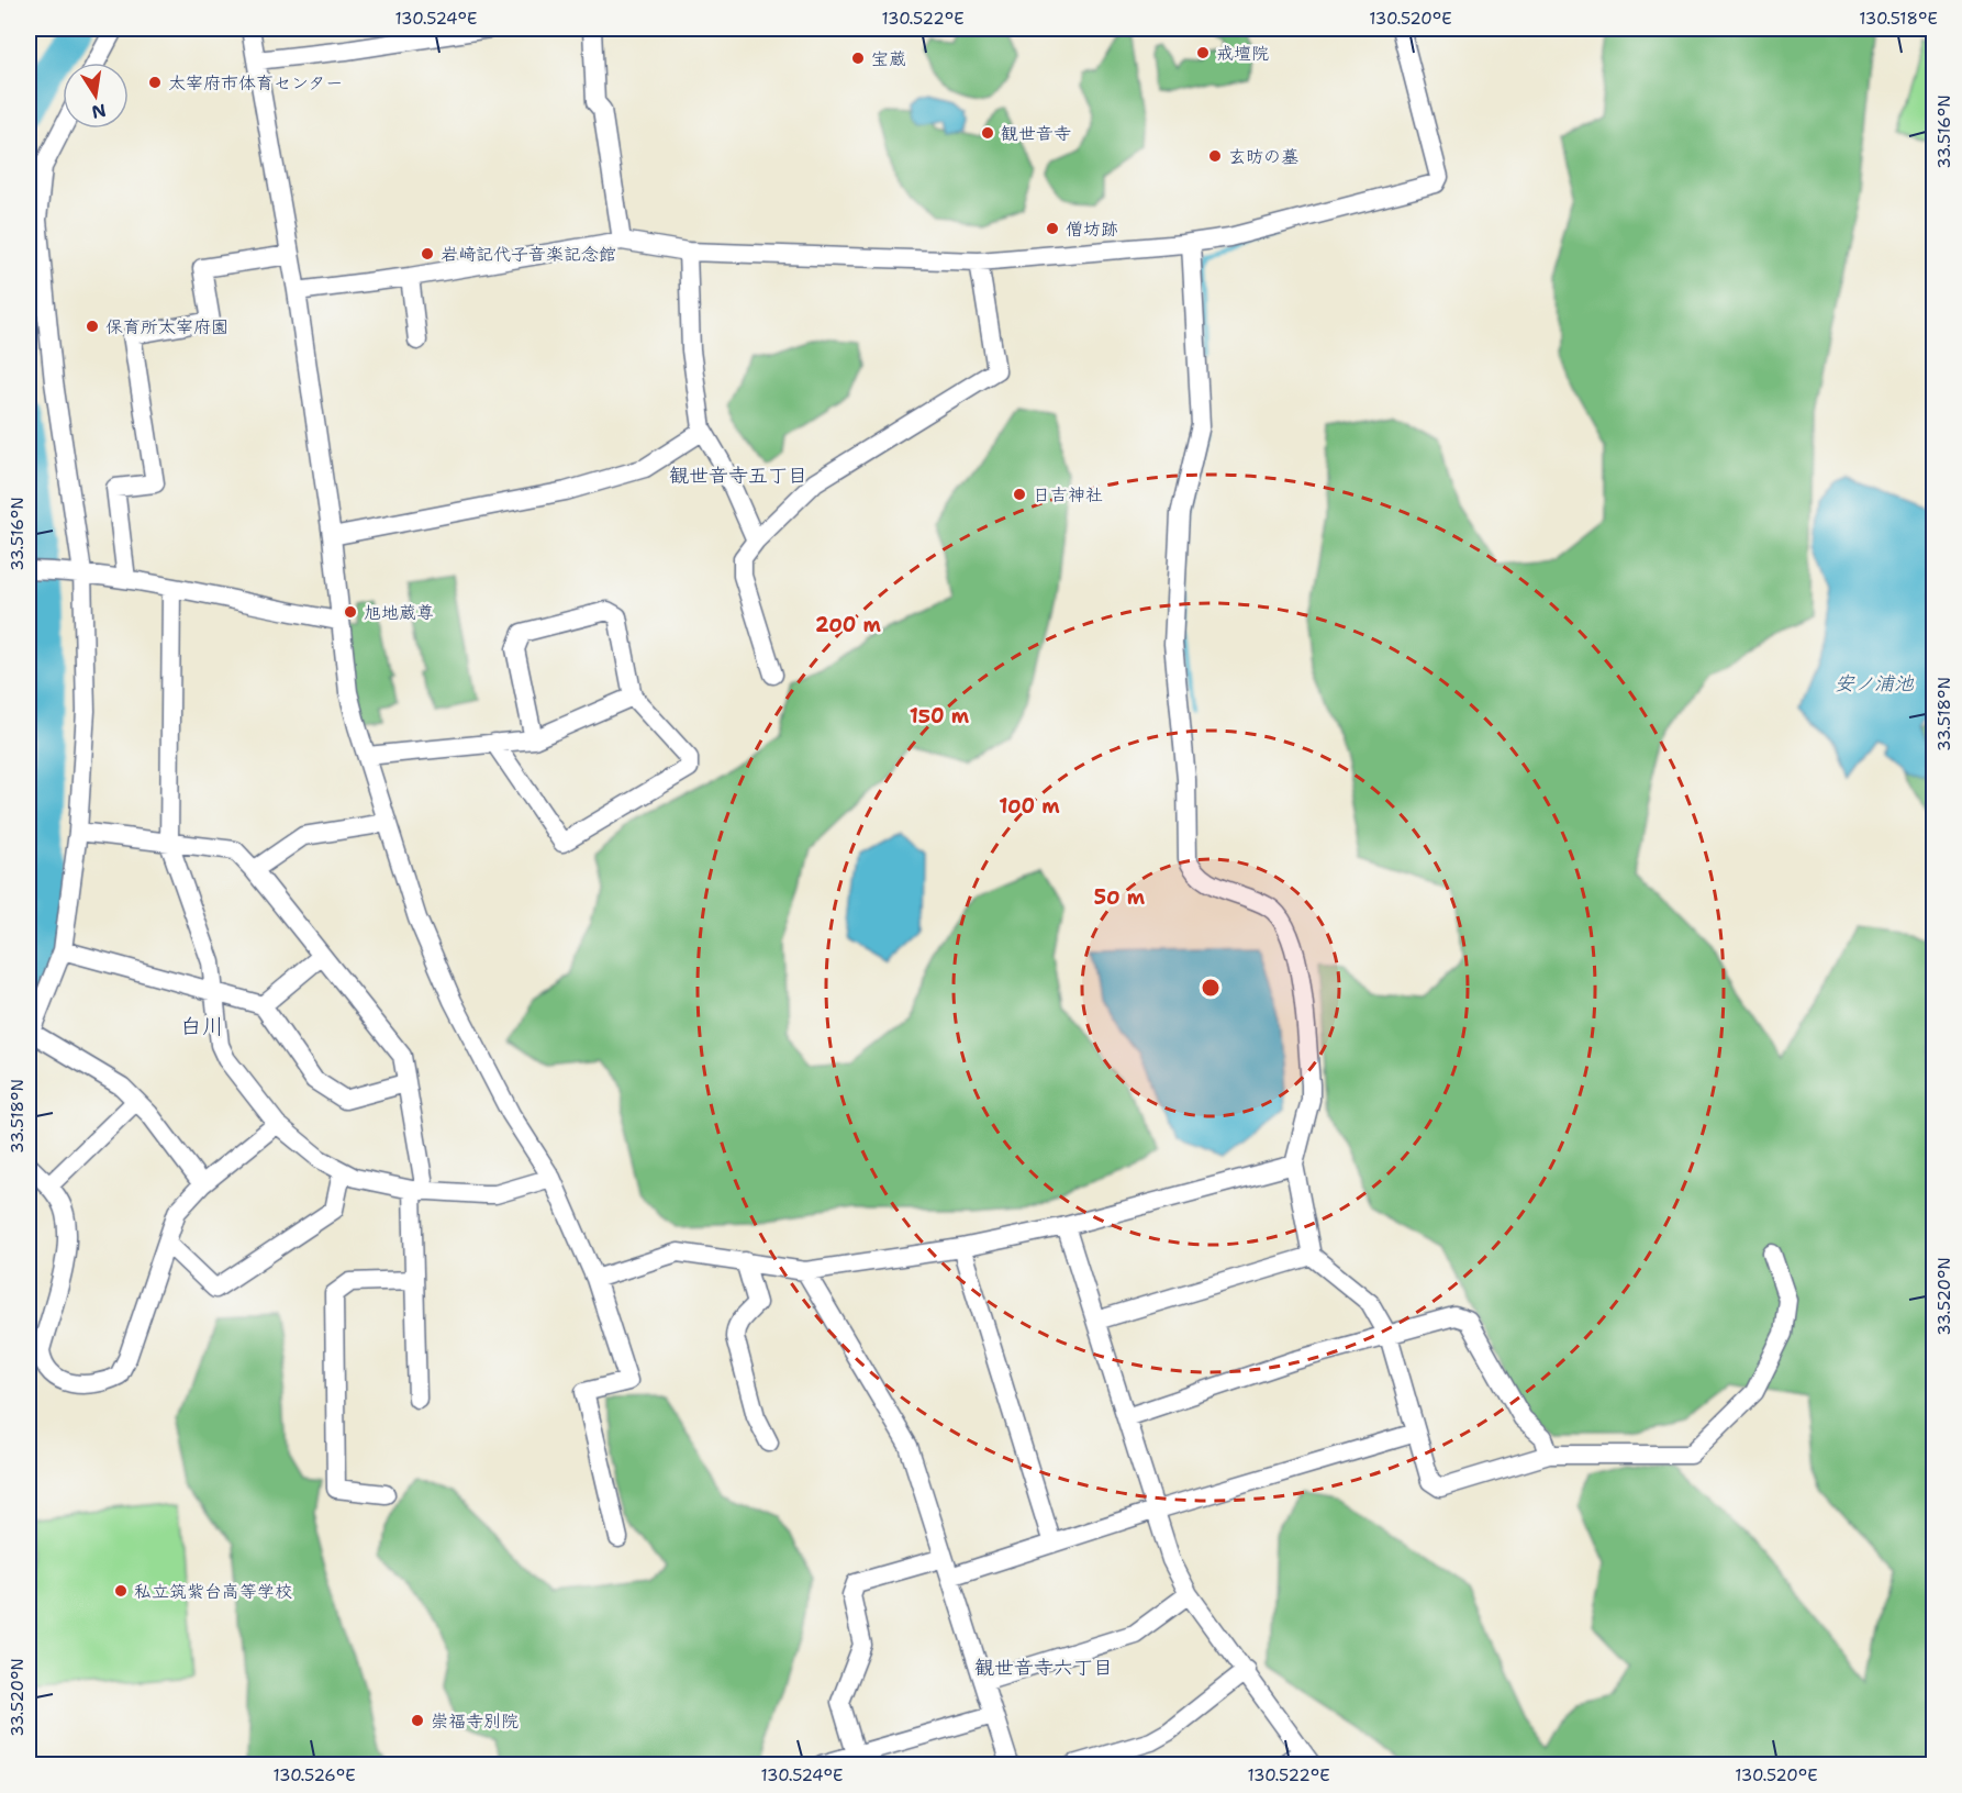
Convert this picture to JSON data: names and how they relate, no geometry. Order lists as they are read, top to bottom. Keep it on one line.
{"districts":["観世音寺五丁目","白川","観世音寺六丁目"],"water":["安ノ浦池"],"places":["戒壇院","宝蔵","太宰府市体育センター","観世音寺","玄昉の墓","僧坊跡","岩﨑記代子音楽記念館","保育所太宰府園","日吉神社","旭地蔵尊","私立筑紫台高等学校","崇福寺別院"],"north":"bottom","coordinates":["130.524°E","130.522°E","130.520°E","130.518°E","33.516°N","33.518°N","33.520°N","130.526°E"],"rings":["200 m","150 m","100 m","50 m"]}
